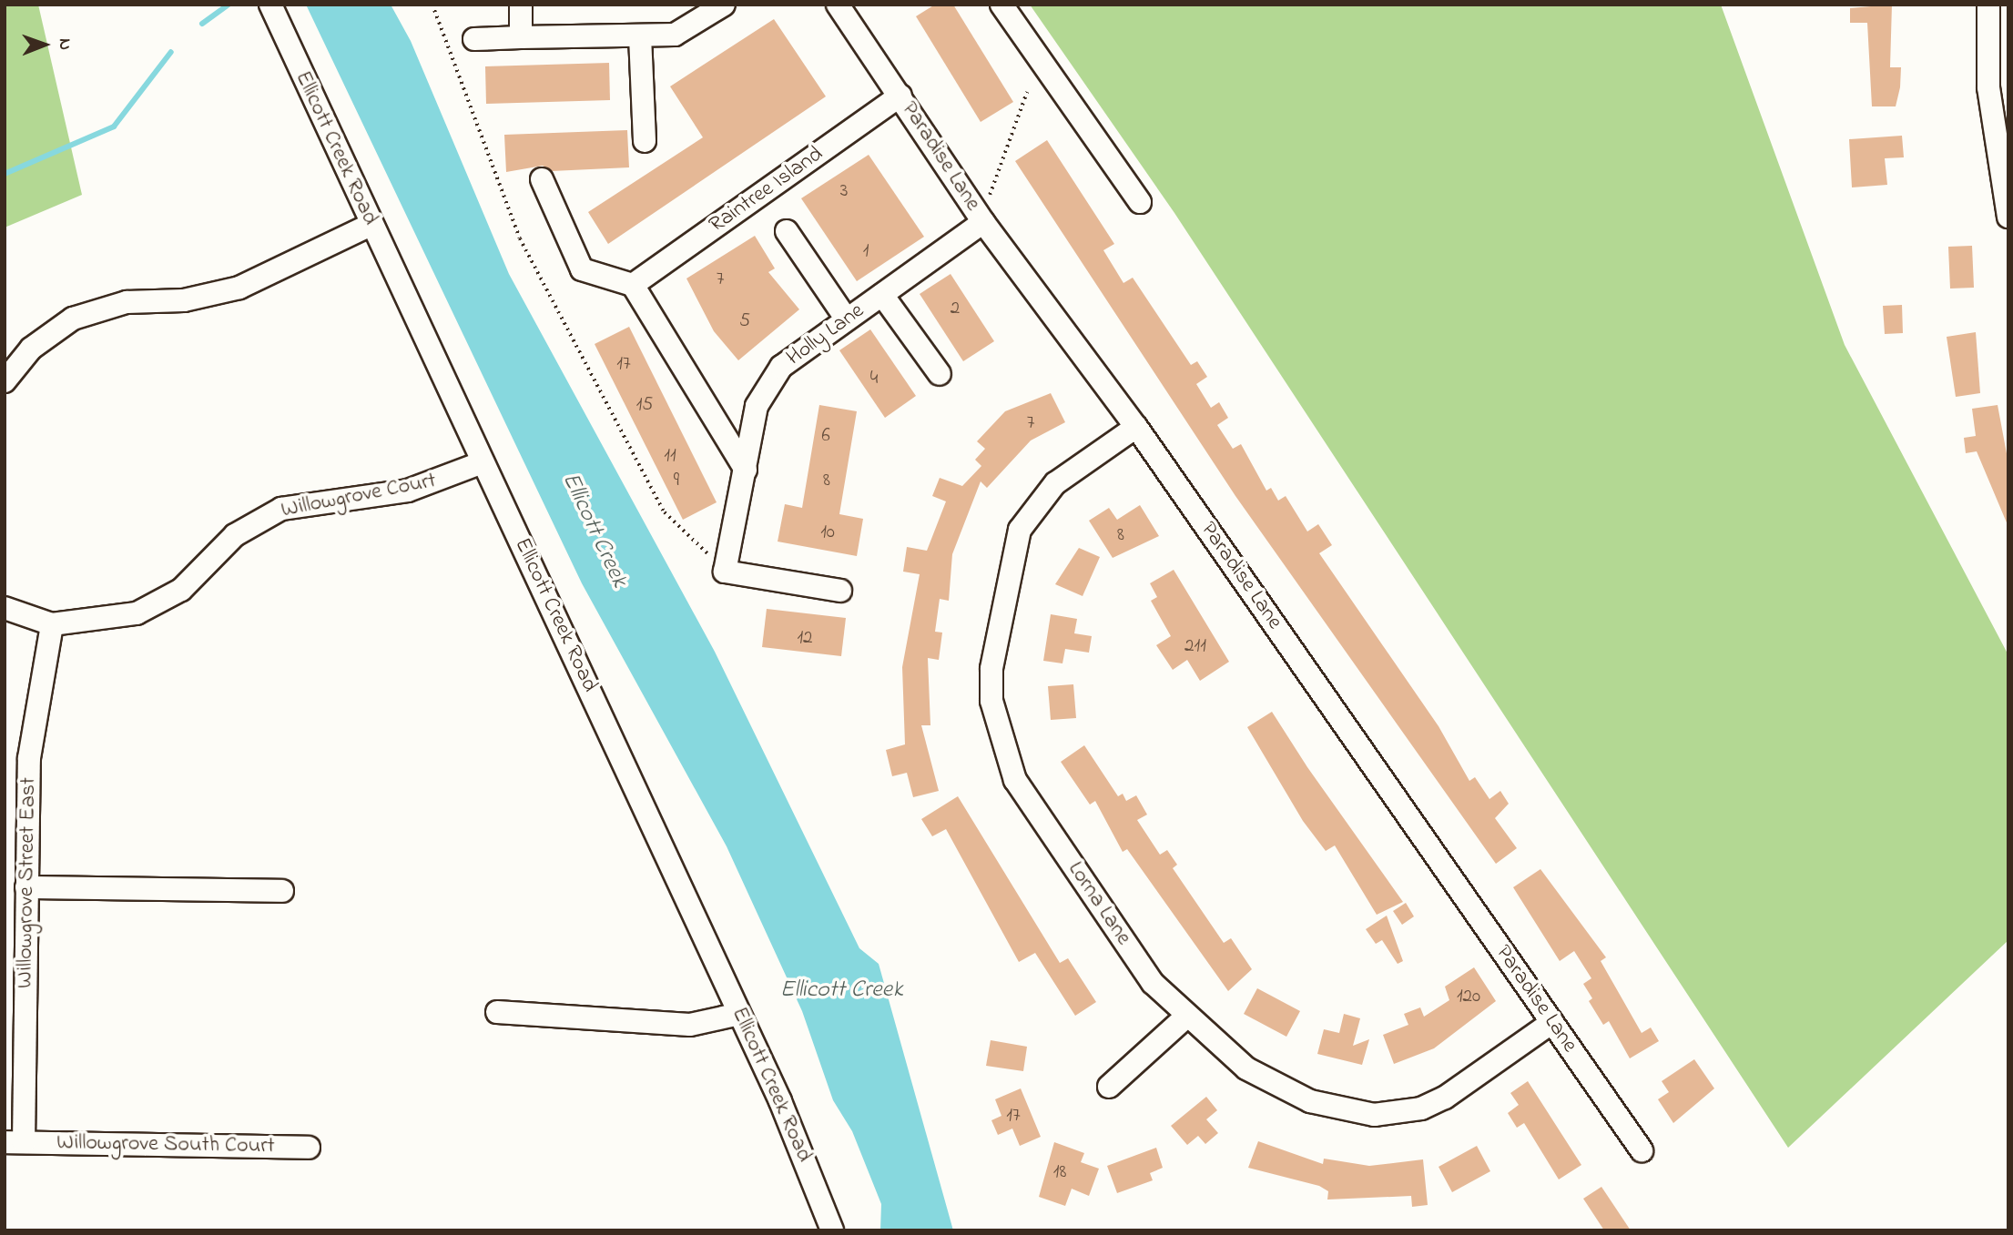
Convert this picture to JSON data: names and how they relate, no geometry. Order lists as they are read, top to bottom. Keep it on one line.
{"streets":{"street":["Ellicott Creek Road","Paradise Lane","Raintree Island","Holly Lane","Willowgrove Court","Willowgrove Street East","Lorna Lane","Willowgrove South Court"]},"crossings":[["Ellicott Creek Road","Willowgrove Court"],["Paradise Lane","Raintree Island"],["Paradise Lane","Holly Lane"],["Paradise Lane","Lorna Lane"],["Willowgrove Court","Willowgrove Street East"],["Willowgrove Street East","Willowgrove South Court"]],"water":["Ellicott Creek"],"house_numbers":["3","1","7","2","5","17","4","15","7","6","11","9","8","10","8","12","211","120","17","18"],"north":"right"}
